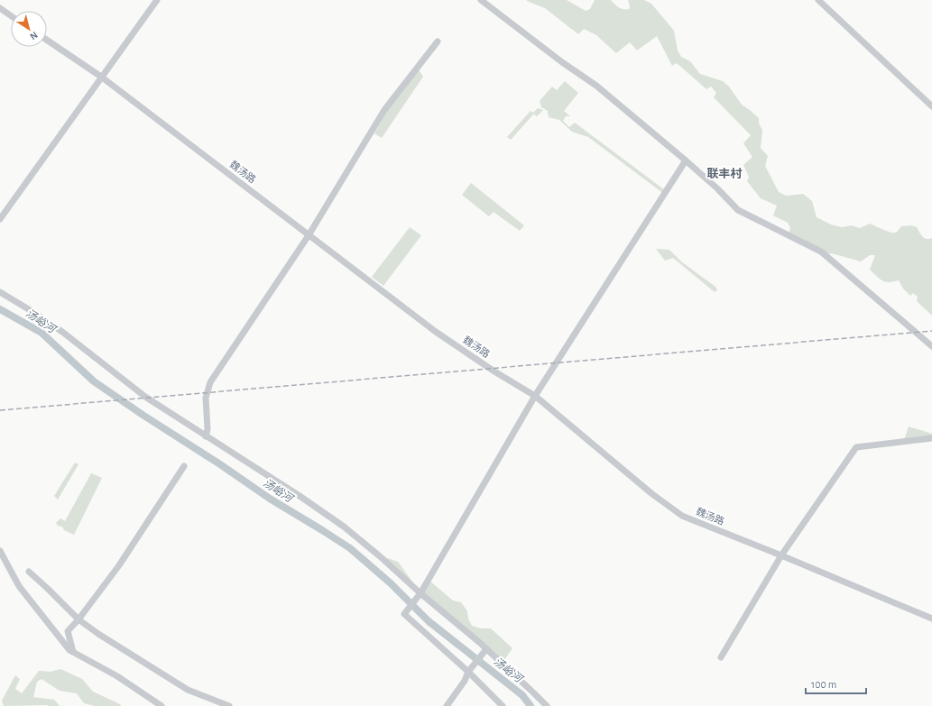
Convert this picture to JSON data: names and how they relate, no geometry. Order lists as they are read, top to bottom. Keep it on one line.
{"streets":{"street":["魏汤路"]},"districts":["联丰村"],"water":["汤峪河"],"scale_bar":"100 m","north":"bottom right"}
